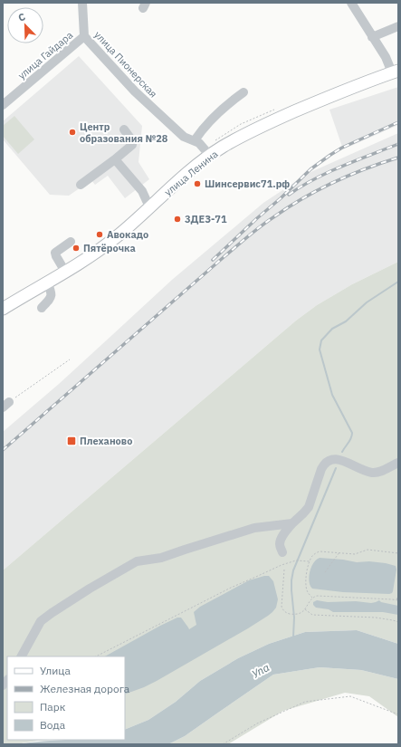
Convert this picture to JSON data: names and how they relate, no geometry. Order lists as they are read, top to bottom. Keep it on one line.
{"streets":{"main road":["улица Ленина"],"street":["улица Гайдара","улица Пионерская"]},"crossings":[["улица Гайдара","улица Пионерская"],["улица Пионерская","улица Ленина"]],"water":["Упа"],"places":{"other":["Центр образования №28","Шинсервис71.рф","3ДЕЗ-71","Авокадо","Пятёрочка"],"transit":["Плеханово"]},"legend":["Улица","Железная дорога","Парк","Вода"],"north":"top left"}
